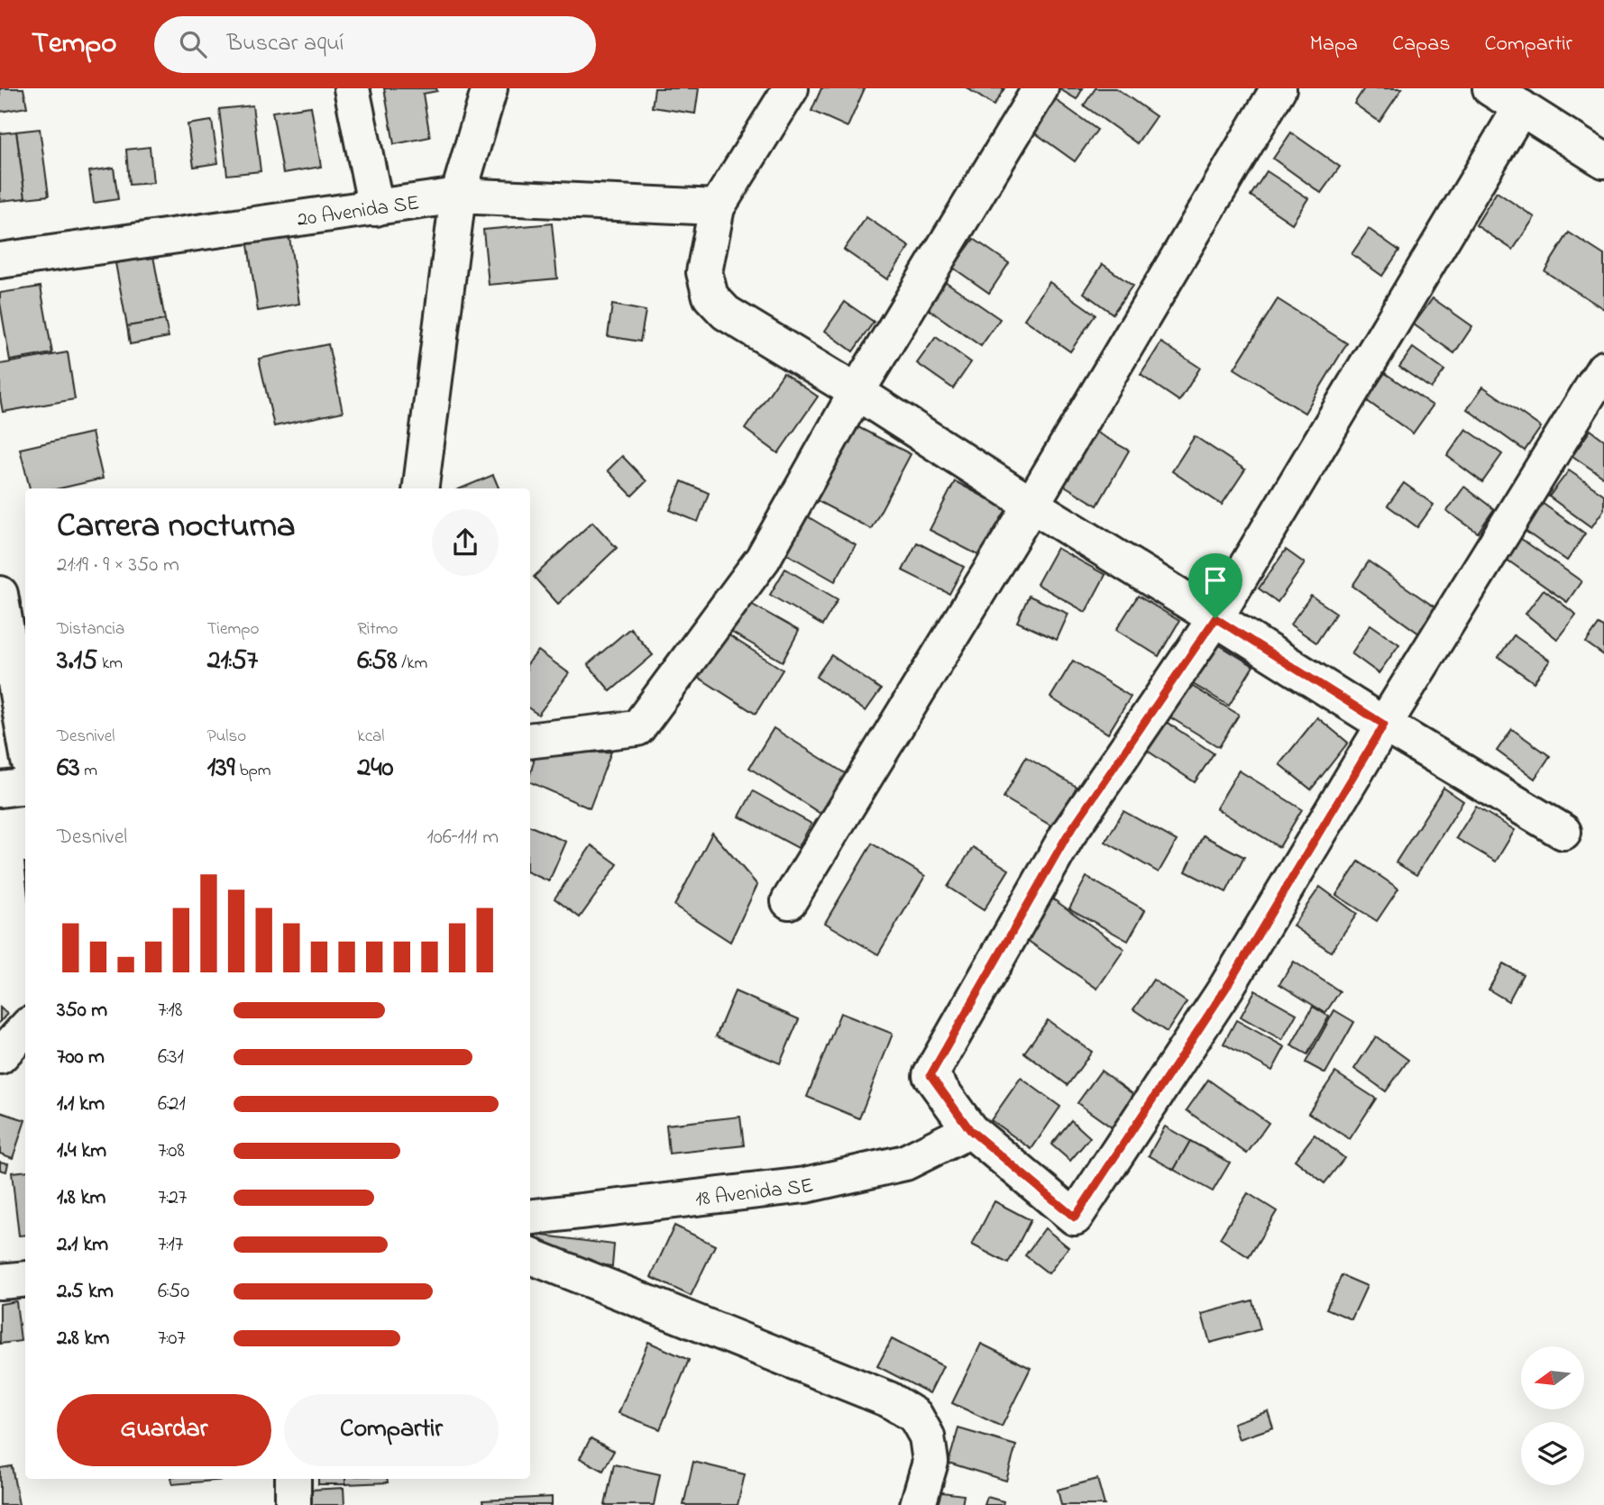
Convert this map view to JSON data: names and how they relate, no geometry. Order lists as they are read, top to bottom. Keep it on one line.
{"streets":{"street":["20 Avenida SE","18 Avenida SE"]},"north":"left","page":{"header":"Tempo","search":"Buscar aquí","nav":["Mapa","Capas","Compartir"],"heading":["Carrera nocturna","21:19 · 9 × 350 m"],"stats":[["Distancia","3.15 km"],["Tiempo","21:57"],["Ritmo","6:58 /km"],["Desnivel","63 m"],["Pulso","139 bpm"],["kcal","240"]],"chart":["Desnivel","106–111 m"],"list":[{"name":"350 m","note":"7:18"},{"name":"700 m","note":"6:31"},{"name":"1.1 km","note":"6:21"},{"name":"1.4 km","note":"7:08"},{"name":"1.8 km","note":"7:27"},{"name":"2.1 km","note":"7:17"},{"name":"2.5 km","note":"6:50"},{"name":"2.8 km","note":"7:07"}],"buttons":["Guardar","Compartir"]}}
